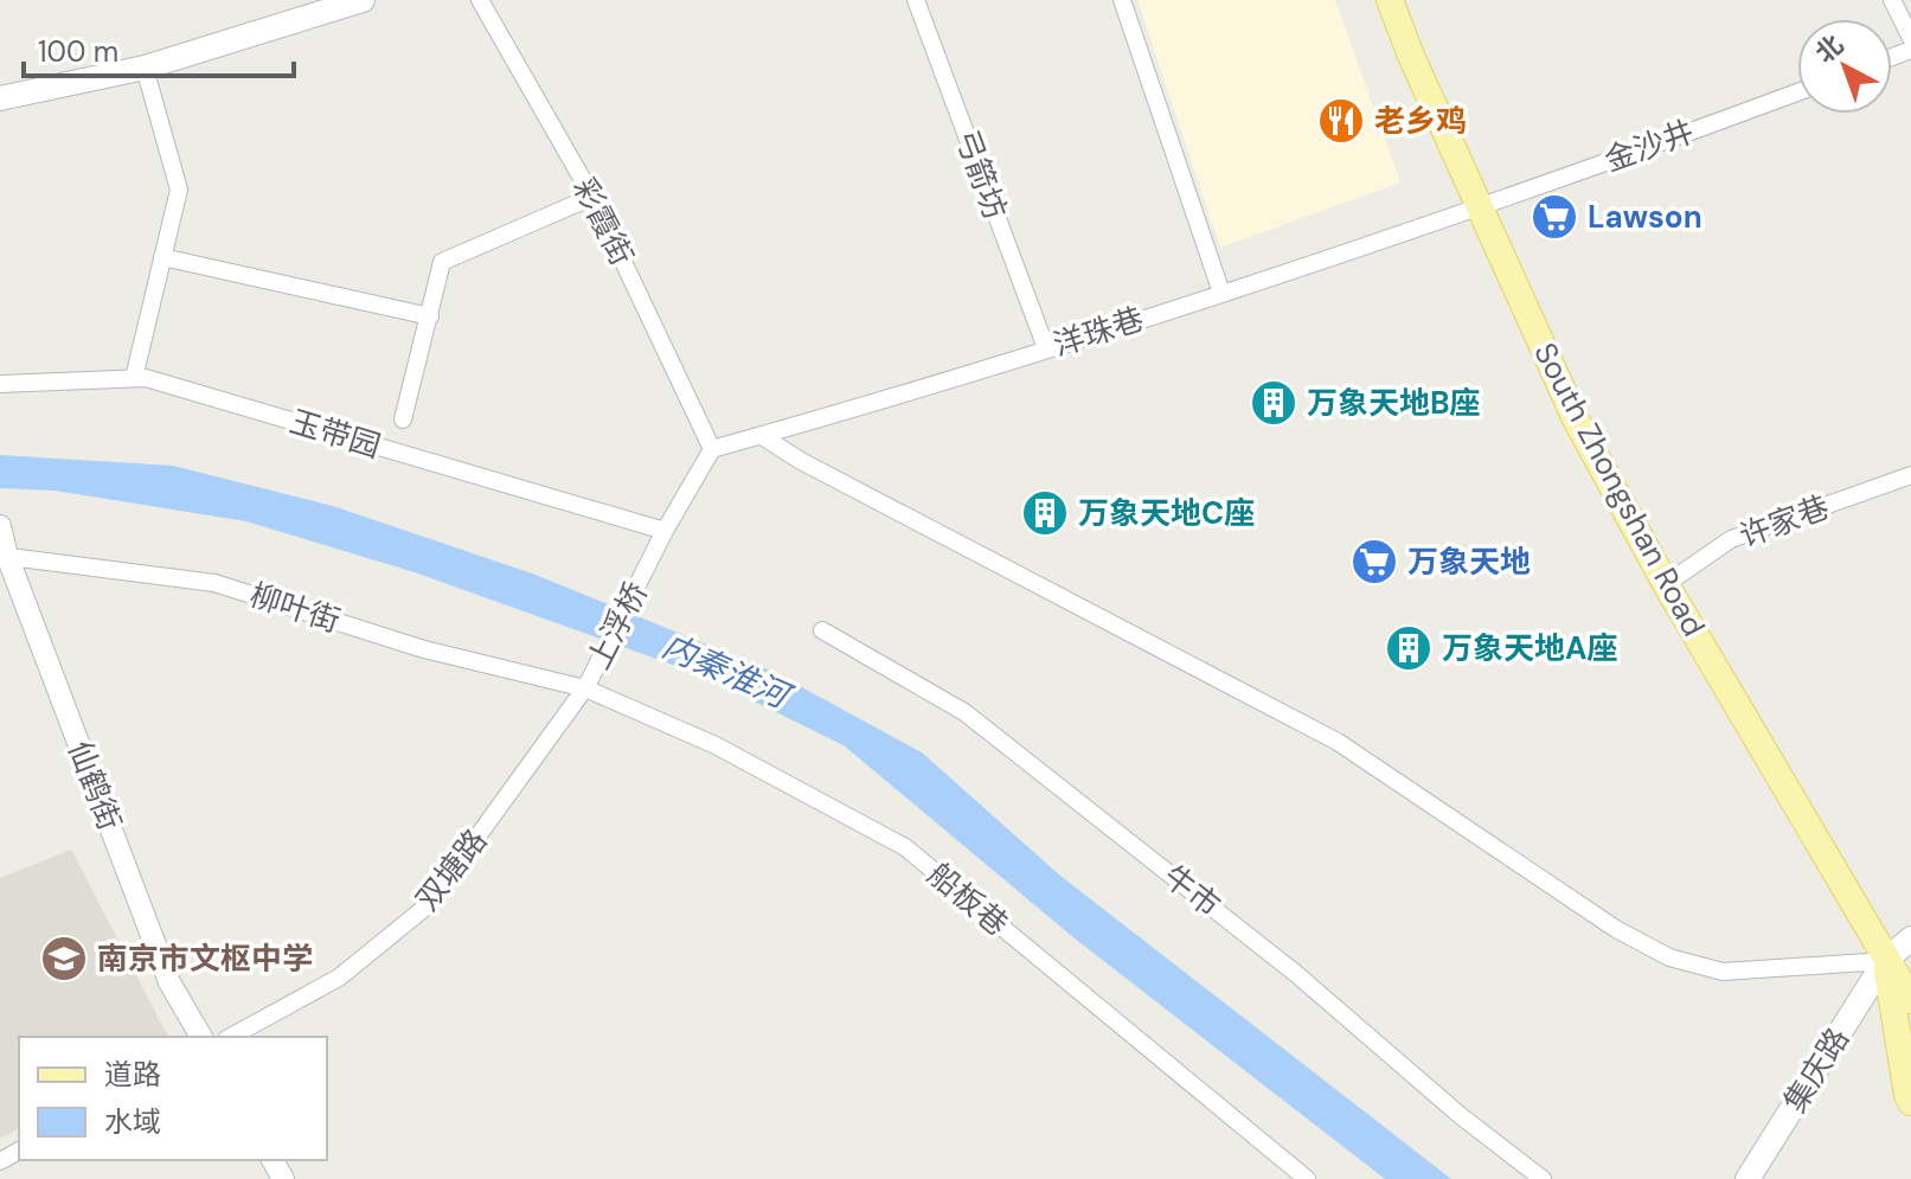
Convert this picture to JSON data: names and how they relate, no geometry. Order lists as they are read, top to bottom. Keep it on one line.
{"streets":{"main road":["South Zhongshan Road","集庆路"],"street":["金沙井","弓箭坊","彩霞街","洋珠巷","玉带园","许家巷","柳叶街","上浮桥","仙鹤街","双塘路","牛市","船板巷"]},"crossings":[["金沙井","洋珠巷"],["金沙井","South Zhongshan Road"],["弓箭坊","洋珠巷"],["彩霞街","洋珠巷"],["洋珠巷","South Zhongshan Road"],["玉带园","上浮桥"],["South Zhongshan Road","许家巷"],["South Zhongshan Road","集庆路"],["柳叶街","上浮桥"],["柳叶街","仙鹤街"],["柳叶街","双塘路"],["柳叶街","船板巷"],["上浮桥","双塘路"],["上浮桥","船板巷"],["双塘路","船板巷"]],"water":["内秦淮河"],"places":{"restaurant":["老乡鸡"],"supermarket":["Lawson","万象天地"],"building":["万象天地B座","万象天地C座","万象天地A座"],"school or university":["南京市文枢中学"]},"legend":["道路","水域"],"scale_bar":"100 m","north":"top left"}
